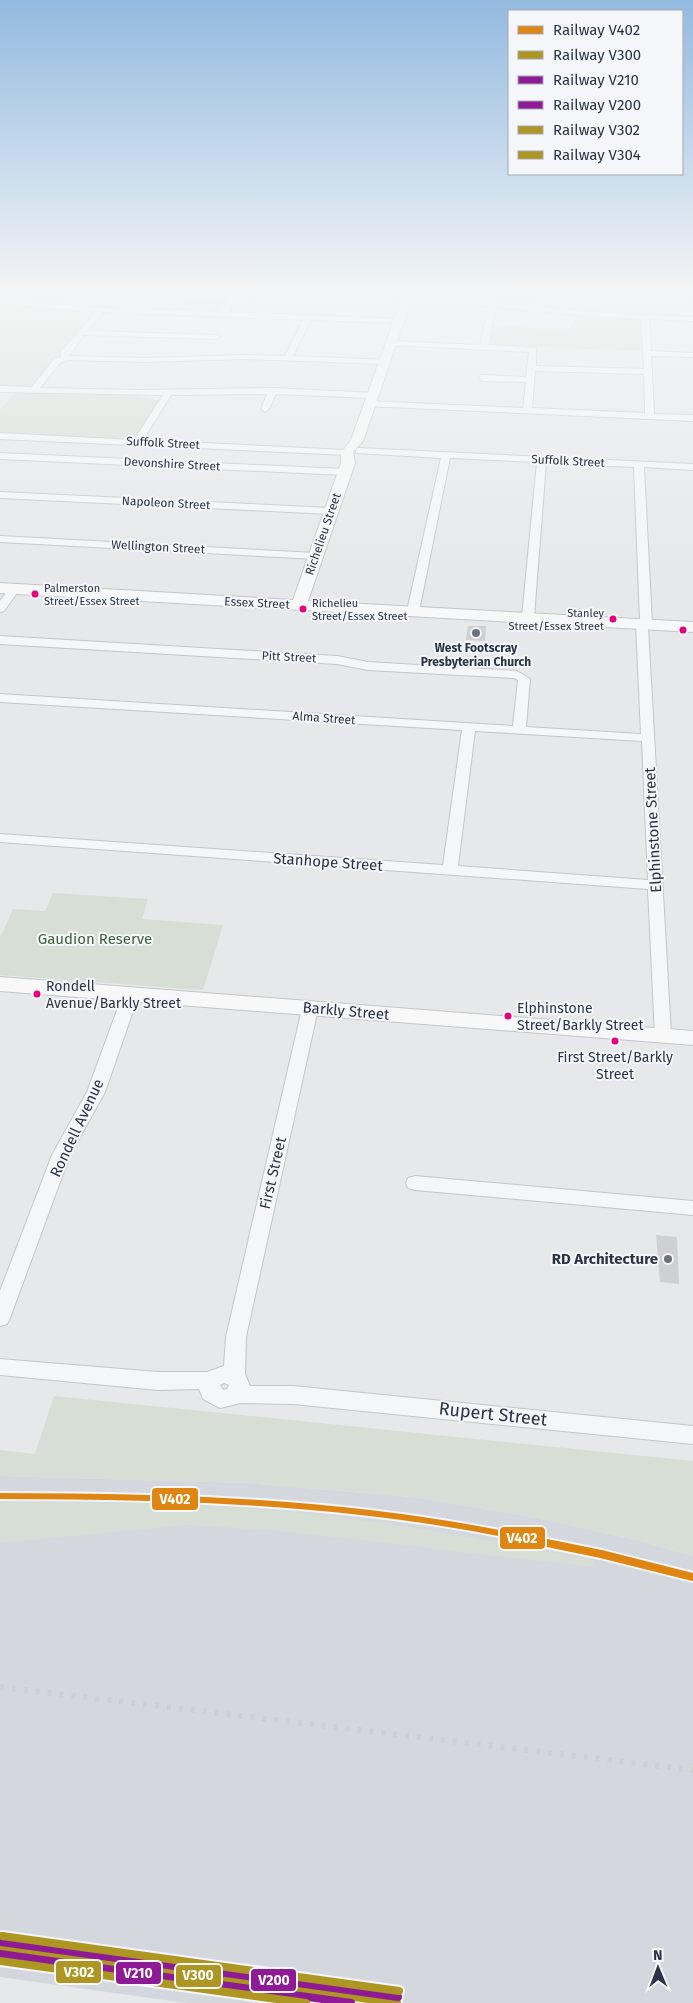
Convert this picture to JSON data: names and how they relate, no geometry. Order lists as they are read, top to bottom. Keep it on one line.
{"streets":{"street":["Suffolk Street","Devonshire Street","Napoleon Street","Richelieu Street","Wellington Street","Essex Street","Pitt Street","Alma Street","Elphinstone Street","Stanhope Street","Barkly Street","Rondell Avenue","First Street","Rupert Street"]},"crossings":[["Suffolk Street","Devonshire Street"],["Suffolk Street","Richelieu Street"],["Suffolk Street","Elphinstone Street"],["Devonshire Street","Richelieu Street"],["Napoleon Street","Richelieu Street"],["Richelieu Street","Wellington Street"],["Richelieu Street","Essex Street"],["Essex Street","Elphinstone Street"],["Pitt Street","Alma Street"],["Alma Street","Elphinstone Street"],["Elphinstone Street","Stanhope Street"],["Elphinstone Street","Barkly Street"],["Barkly Street","Rondell Avenue"],["Barkly Street","First Street"],["First Street","Rupert Street"]],"parks":["Gaudion Reserve"],"places":["Palmerston Street/Essex Street","Richelieu Street/Essex Street","Stanley Street/Essex Street","West Footscray Presbyterian Church","Rondell Avenue/Barkly Street","Elphinstone Street/Barkly Street","First Street/Barkly Street","RD Architecture"],"lines":["rail line V402","rail line V304","rail line V200","rail line V300","rail line V210","rail line V302"],"legend":["Railway V402","Railway V300","Railway V210","Railway V200","Railway V302","Railway V304"],"north":"top"}
